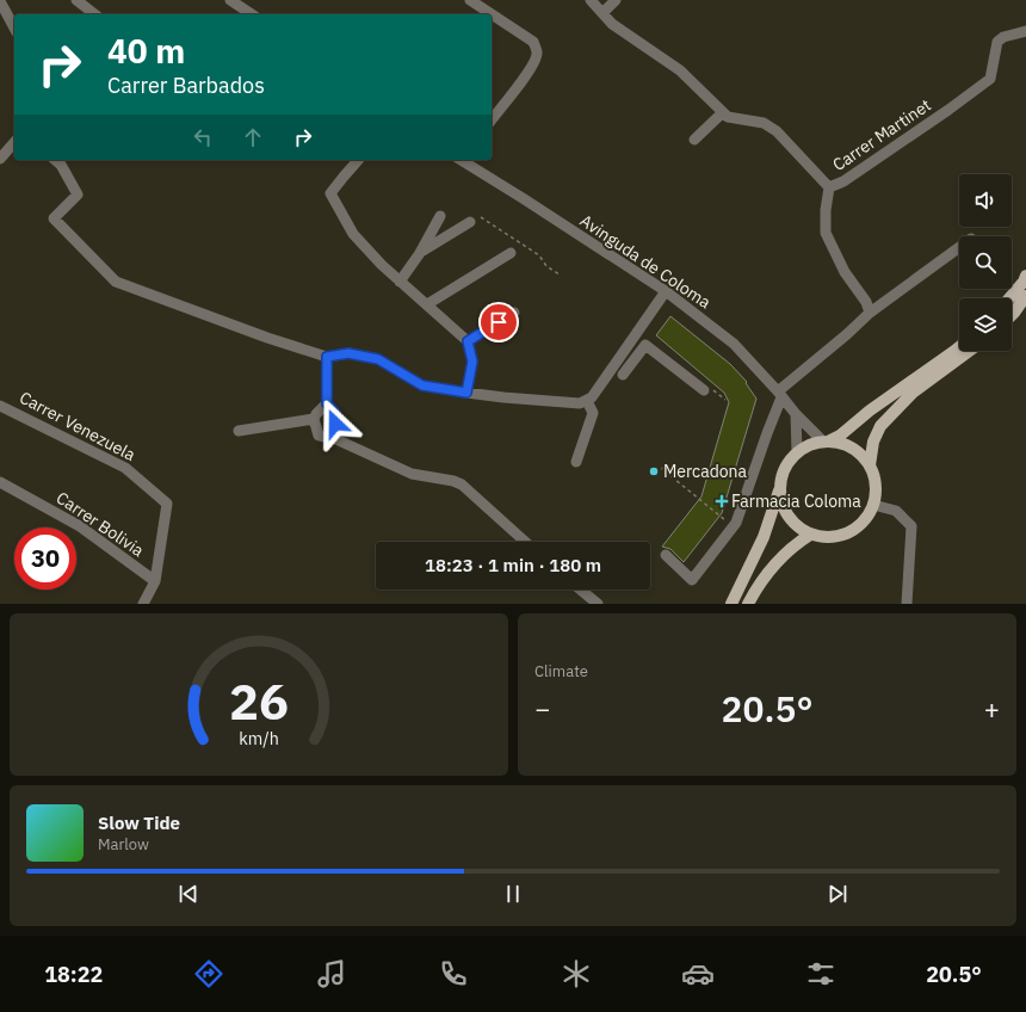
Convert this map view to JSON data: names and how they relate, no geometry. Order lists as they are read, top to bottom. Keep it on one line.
{"streets":{"street":["Carrer Martinet","Avinguda de Coloma","Carrer Venezuela","Carrer Bolivia"]},"crossings":[["Carrer Venezuela","Carrer Bolivia"]],"places":{"other":["Mercadona"],"health":["Farmacia Coloma"]},"page":{"turn":["40 m","Carrer Barbados"],"limit":"30","trip":"18:23 · 1 min · 180 m","tile":"Climate","heat":["−","20.5°","+"],"song":["Slow Tide","Marlow"],"tabs":["18:22","20.5°"],"gauge":["26","km/h"]}}
